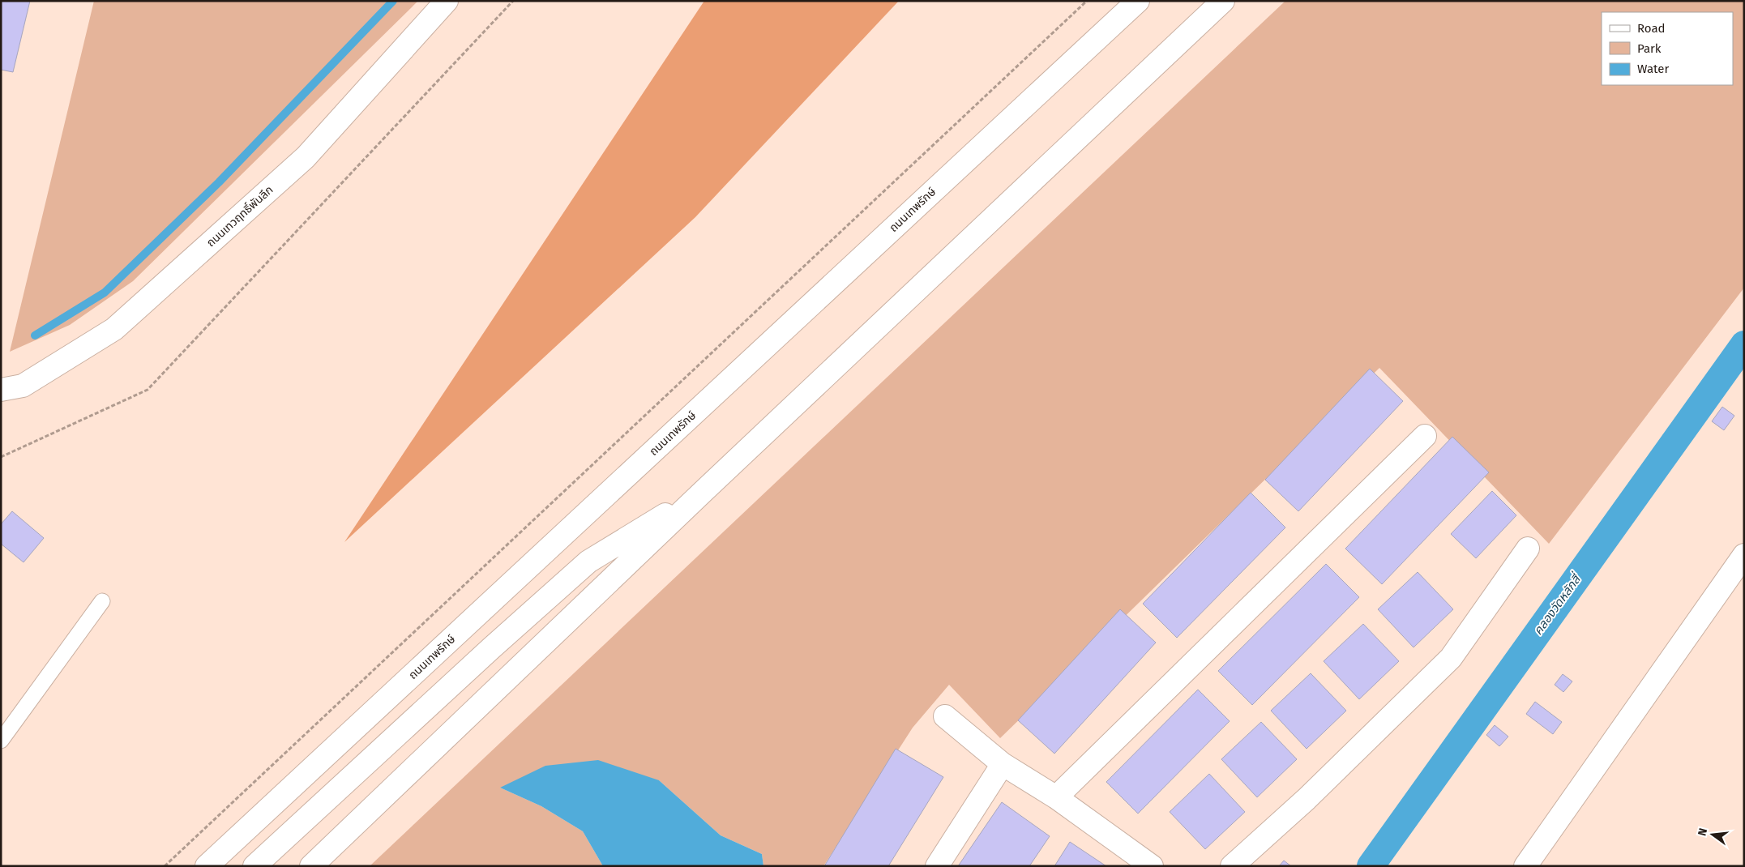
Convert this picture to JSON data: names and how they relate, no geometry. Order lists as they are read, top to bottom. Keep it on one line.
{"streets":{"main road":["ถนนเทพรักษ์","ถนนเทวฤทธิ์พันลึก"]},"water":["คลองวัดหลักสี่"],"legend":["Road","Park","Water"],"north":"left"}
